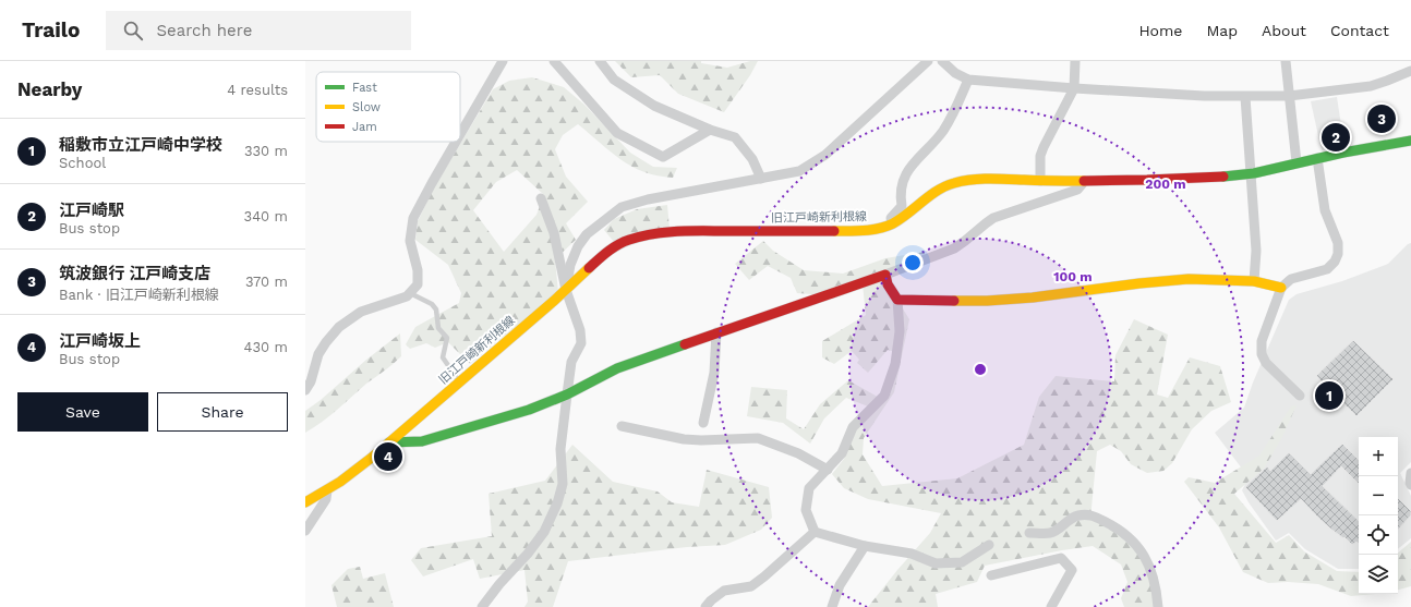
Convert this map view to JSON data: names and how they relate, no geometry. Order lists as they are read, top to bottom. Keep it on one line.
{"streets":{"street":["旧江戸崎新利根線"]},"legend":["Fast","Slow","Jam"],"page":{"header":"Trailo","search":"Search here","nav":["Home","Map","About","Contact"],"heading":["Nearby","4 results"],"pins":["3","2","1","4"],"list":[{"mark":"1","name":"稲敷市立江戸崎中学校","note":"School","value":"330 m"},{"mark":"2","name":"江戸崎駅","note":"Bus stop","value":"340 m"},{"mark":"3","name":"筑波銀行 江戸崎支店","note":"Bank · 旧江戸崎新利根線","value":"370 m"},{"mark":"4","name":"江戸崎坂上","note":"Bus stop","value":"430 m"}],"buttons":["Save","Share"],"map_buttons":["+","−"]},"rings":["200 m","100 m"]}
